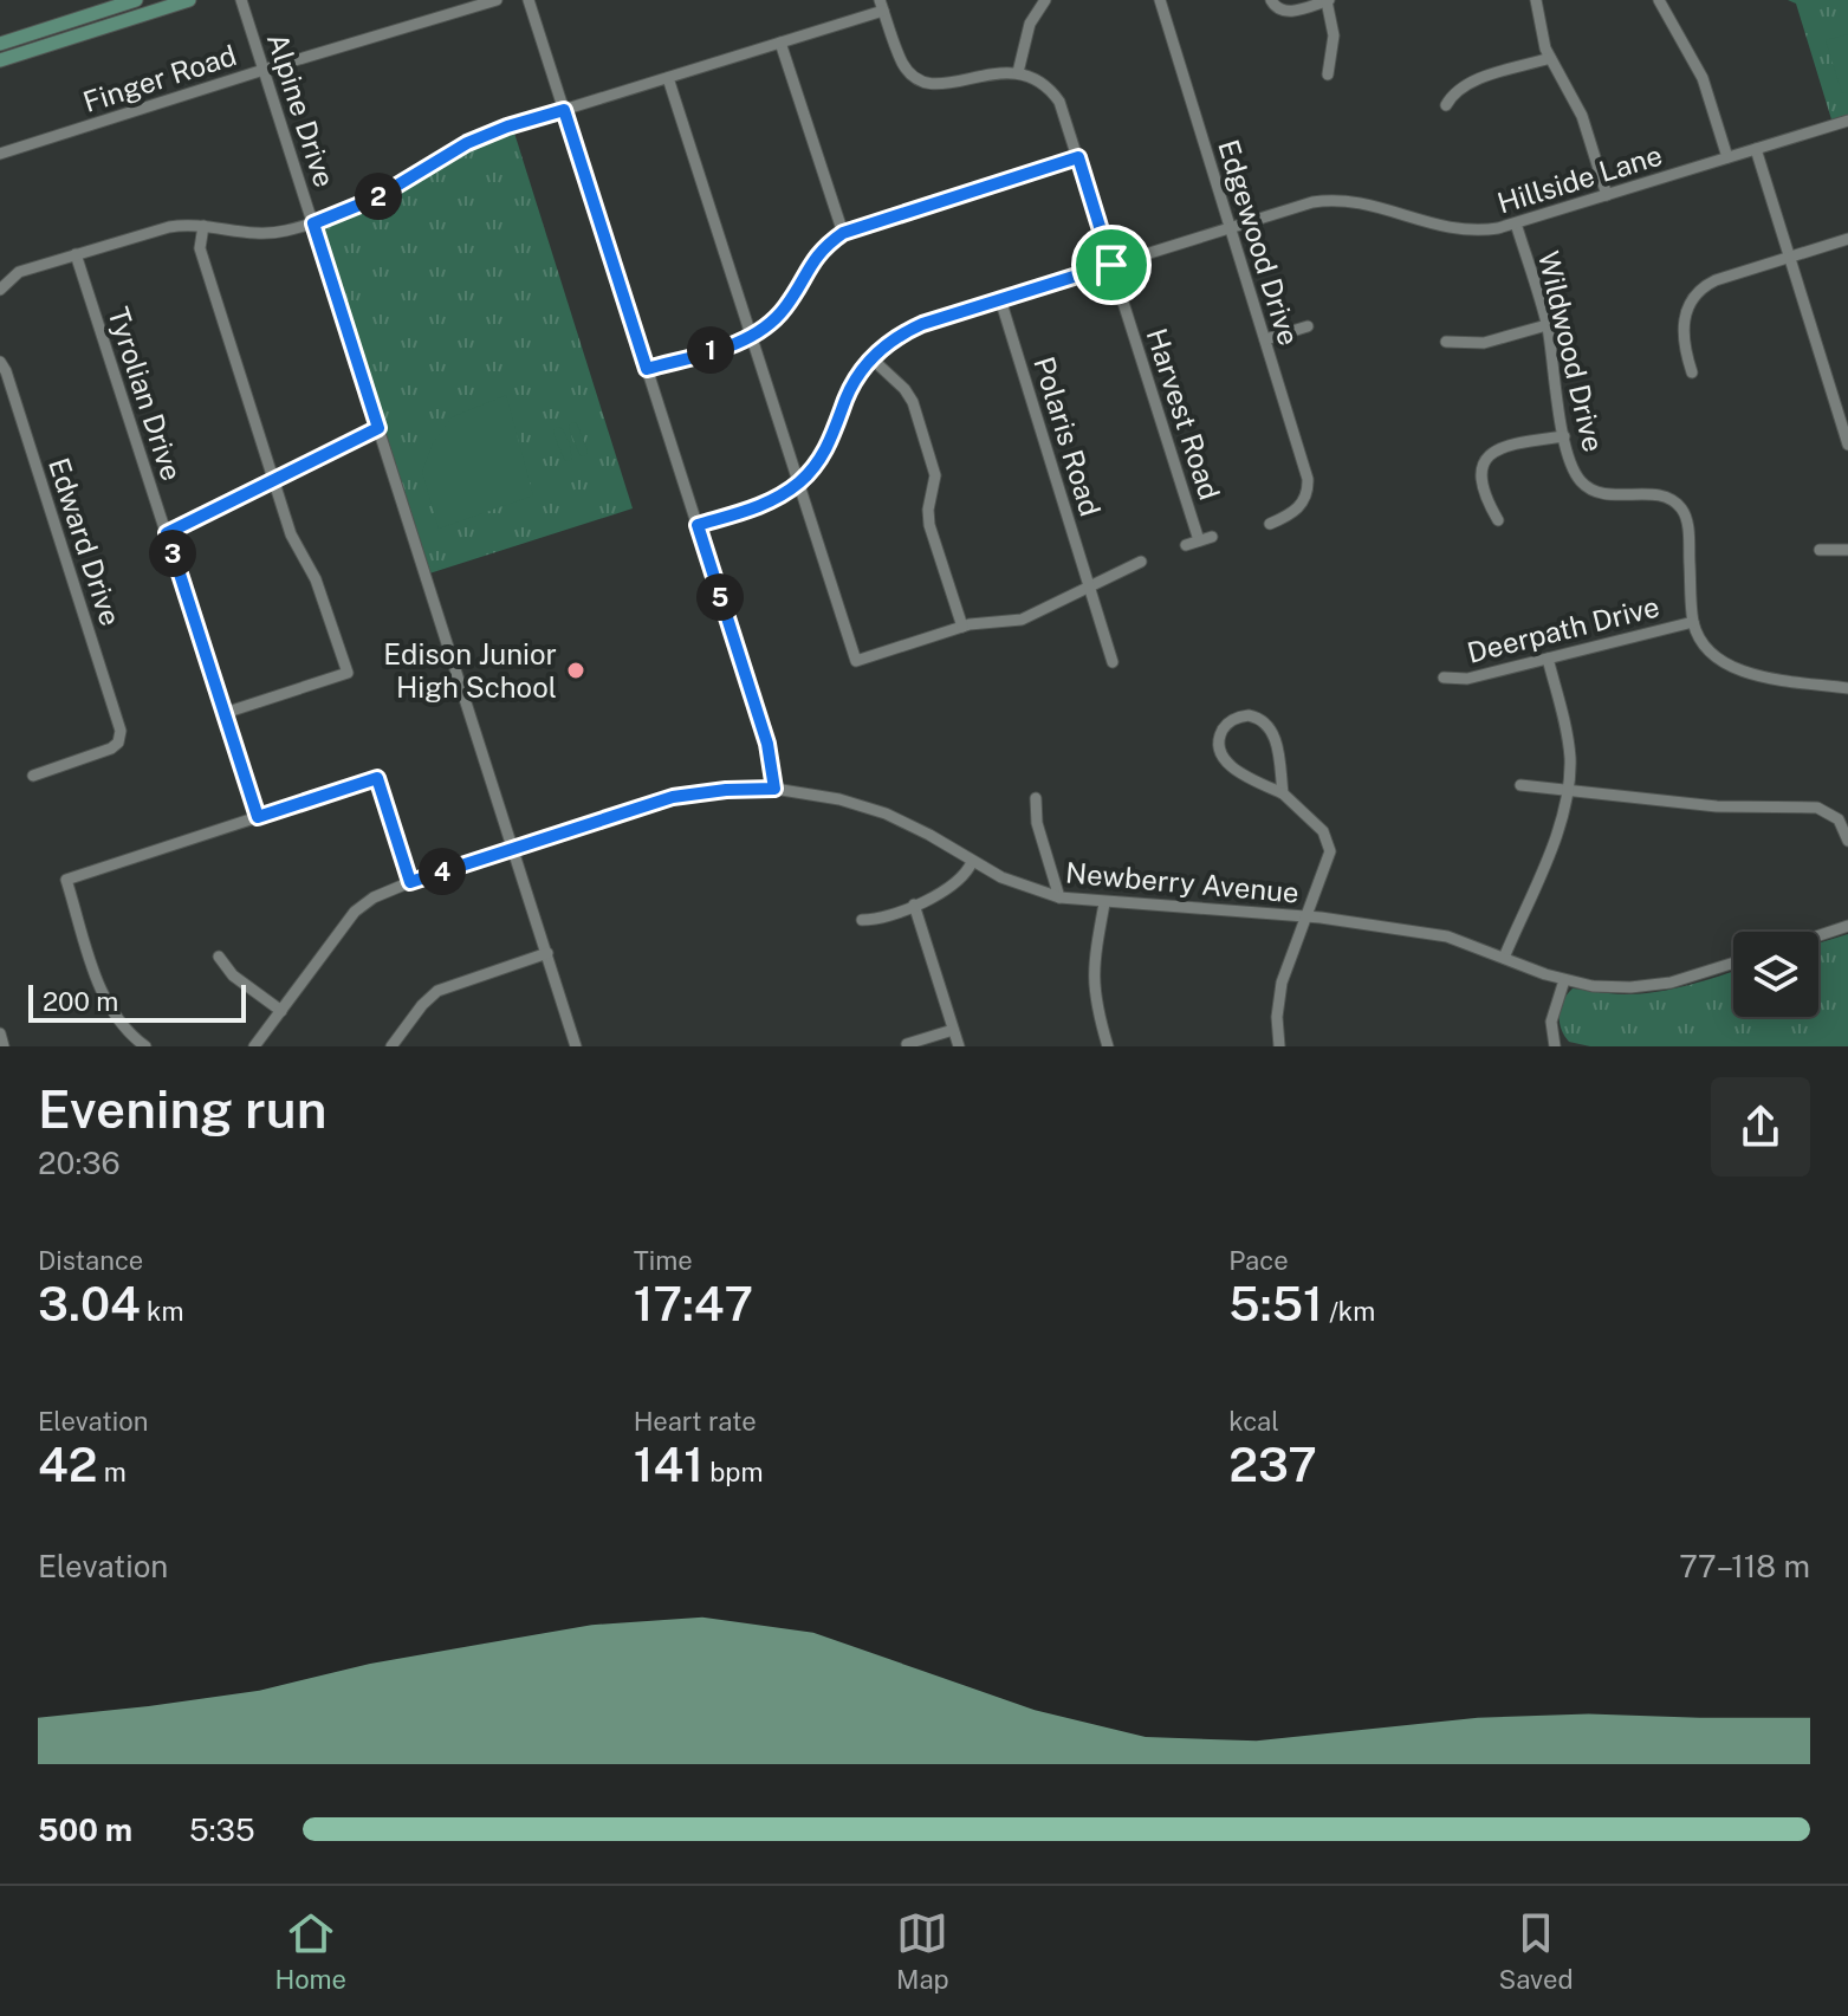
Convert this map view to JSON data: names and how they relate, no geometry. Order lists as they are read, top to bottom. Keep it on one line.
{"streets":{"street":["Finger Road","Alpine Drive","Hillside Lane","Edgewood Drive","Wildwood Drive","Tyrolian Drive","Harvest Road","Polaris Road","Edward Drive","Deerpath Drive","Newberry Avenue"]},"crossings":[["Finger Road","Alpine Drive"],["Alpine Drive","Newberry Avenue"],["Hillside Lane","Edgewood Drive"],["Hillside Lane","Wildwood Drive"],["Hillside Lane","Harvest Road"],["Hillside Lane","Polaris Road"],["Wildwood Drive","Deerpath Drive"]],"places":["Edison Junior High School"],"scale_bar":"200 m","page":{"pins":["2","1","3","5","4"],"scale":"200 m","heading":["Evening run","20:36"],"stats":[["Distance","3.04 km"],["Time","17:47"],["Pace","5:51 /km"],["Elevation","42 m"],["Heart rate","141 bpm"],["kcal","237"]],"chart":["Elevation","77–118 m"],"list":[{"name":"500 m","note":"5:35"}],"tabs":["Home","Map","Saved"]}}
